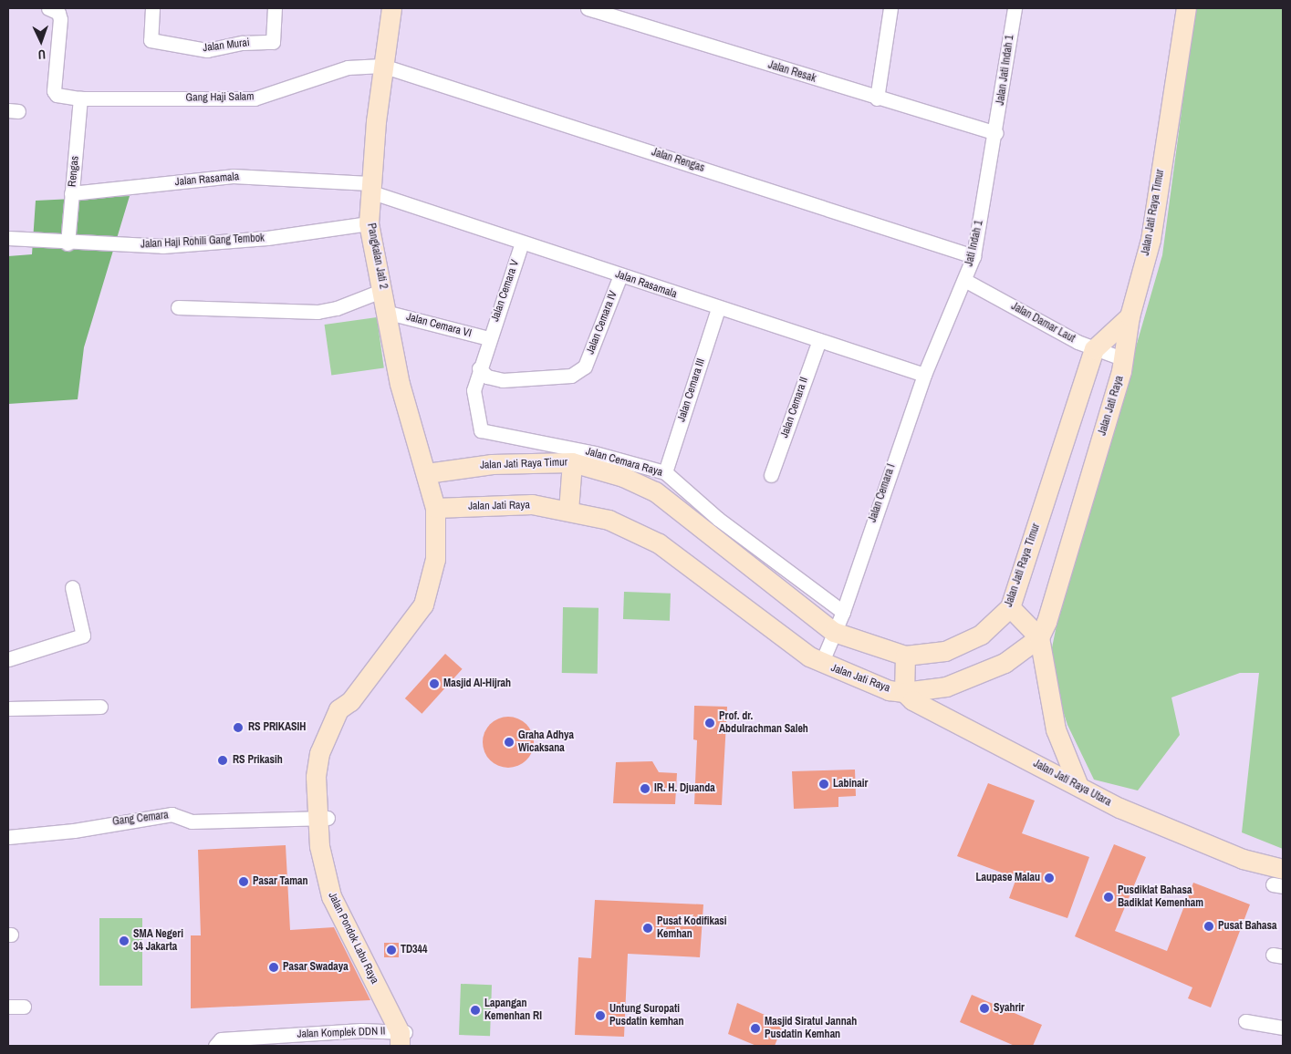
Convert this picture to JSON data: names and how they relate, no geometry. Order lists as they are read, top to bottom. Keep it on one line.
{"streets":{"main road":["Jalan Jati Raya Timur","Pangkalan Jati 2","Jalan Jati Raya","Jalan Jati Raya Utara","Jalan Pondok Labu Raya"],"street":["Jalan Murai","Jalan Jati Indah 1","Jalan Resak","Gang Haji Salam","Jalan Rengas","Rengas","Jalan Rasamala","Jalan Haji Rohili Gang Tembok","Jati Indah 1","Jalan Cemara V","Jalan Cemara IV","Jalan Damar Laut","Jalan Cemara VI","Jalan Cemara III","Jalan Cemara II","Jalan Cemara Raya","Jalan Cemara I","Gang Cemara","Jalan Komplek DDN II"]},"crossings":[["Jalan Jati Indah 1","Jalan Resak"],["Jalan Jati Indah 1","Jati Indah 1"],["Jalan Resak","Jati Indah 1"],["Gang Haji Salam","Jalan Rengas"],["Gang Haji Salam","Rengas"],["Gang Haji Salam","Pangkalan Jati 2"],["Jalan Rengas","Jati Indah 1"],["Jalan Rengas","Pangkalan Jati 2"],["Rengas","Jalan Rasamala"],["Rengas","Jalan Haji Rohili Gang Tembok"],["Jalan Rasamala","Jati Indah 1"],["Jalan Rasamala","Pangkalan Jati 2"],["Jalan Rasamala","Jalan Cemara V"],["Jalan Rasamala","Jalan Cemara IV"],["Jalan Rasamala","Jalan Cemara III"],["Jalan Rasamala","Jalan Cemara II"],["Jalan Rasamala","Jalan Cemara I"],["Jalan Jati Raya Timur","Pangkalan Jati 2"],["Jalan Jati Raya Timur","Jalan Damar Laut"],["Jalan Jati Raya Timur","Jalan Jati Raya"],["Jalan Jati Raya Timur","Jalan Pondok Labu Raya"],["Jalan Haji Rohili Gang Tembok","Pangkalan Jati 2"],["Jati Indah 1","Jalan Damar Laut"],["Jati Indah 1","Jalan Cemara I"],["Pangkalan Jati 2","Jalan Cemara VI"],["Pangkalan Jati 2","Jalan Pondok Labu Raya"],["Jalan Cemara V","Jalan Cemara VI"],["Jalan Cemara V","Jalan Cemara Raya"],["Jalan Cemara IV","Jalan Cemara Raya"],["Jalan Damar Laut","Jalan Jati Raya"],["Jalan Cemara VI","Jalan Cemara Raya"],["Jalan Cemara III","Jalan Cemara Raya"],["Jalan Jati Raya","Jalan Jati Raya Utara"],["Jalan Jati Raya","Jalan Pondok Labu Raya"],["Jalan Cemara Raya","Jalan Cemara I"],["Gang Cemara","Jalan Pondok Labu Raya"],["Jalan Pondok Labu Raya","Jalan Komplek DDN II"]],"places":["Masjid Al-Hijrah","Prof. dr. Abdulrachman Saleh","RS PRIKASIH","Graha Adhya Wicaksana","RS Prikasih","Labinair","IR. H. Djuanda","Laupase Malau","Pasar Taman","Pusdiklat Bahasa Badiklat Kemenham","Pusat Bahasa","Pusat Kodifikasi Kemhan","SMA Negeri 34 Jakarta","TD344","Pasar Swadaya","Syahrir","Lapangan Kemenhan RI","Untung Suropati Pusdatin kemhan","Masjid Siratul Jannah Pusdatin Kemhan"],"north":"bottom"}
